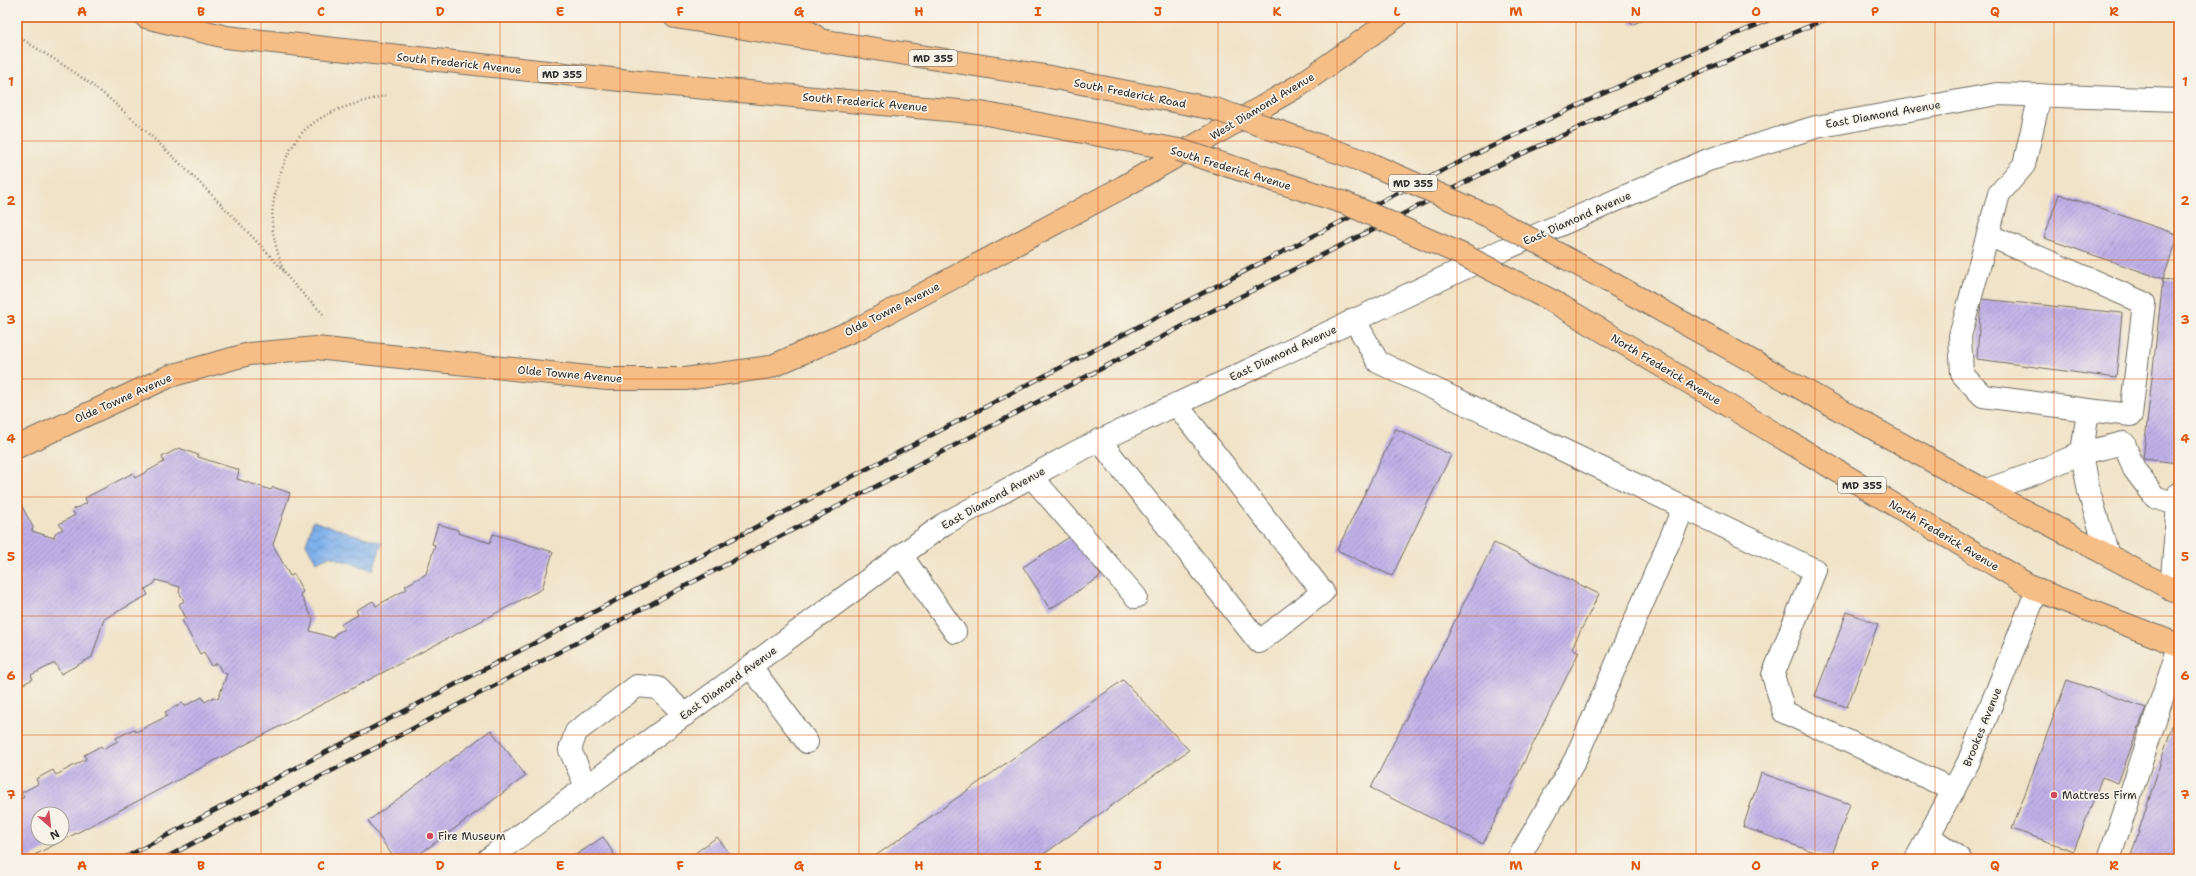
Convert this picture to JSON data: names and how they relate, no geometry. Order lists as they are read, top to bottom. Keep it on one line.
{"streets":{"main road":["MD 355","South Frederick Avenue","South Frederick Road","West Diamond Avenue","Olde Towne Avenue","North Frederick Avenue"],"street":["East Diamond Avenue","Brookes Avenue"]},"crossings":[["MD 355","South Frederick Road"],["South Frederick Avenue","North Frederick Avenue"],["West Diamond Avenue","Olde Towne Avenue"],["North Frederick Avenue","Brookes Avenue"]],"places":["Mattress Firm","Fire Museum"],"north":"bottom right","grid":{"columns":["A","B","C","D","E","F","G","H","I","J","K","L","M","N","O","P","Q","R"],"rows":["1","2","3","4","5","6","7"]}}
